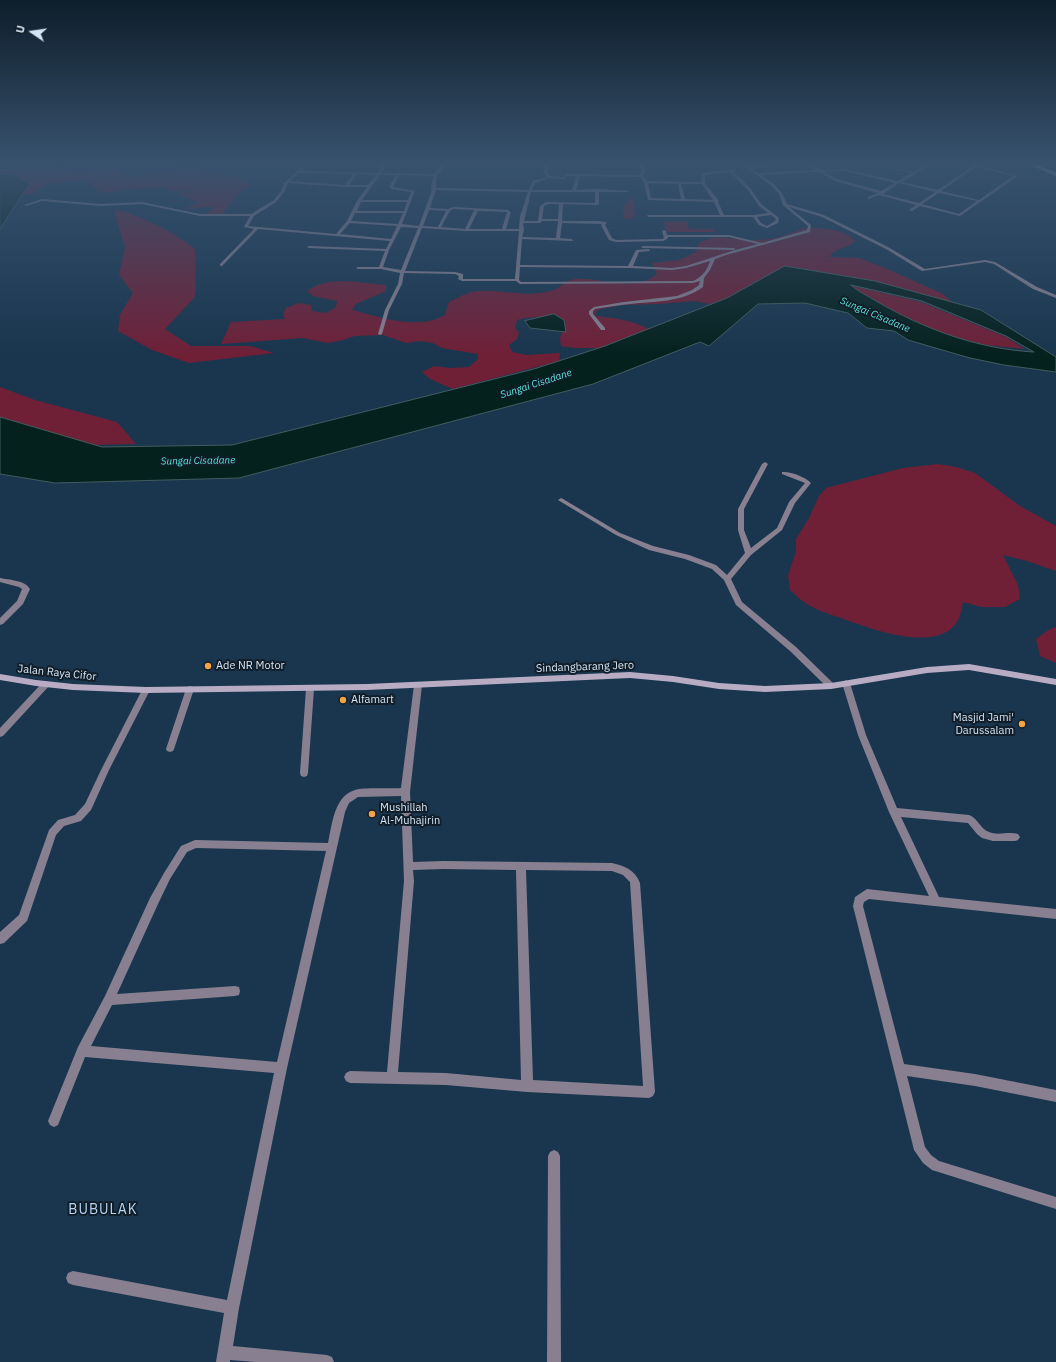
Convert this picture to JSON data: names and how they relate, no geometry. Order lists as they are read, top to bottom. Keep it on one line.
{"streets":{"street":["Sindangbarang Jero","Jalan Raya Cifor"]},"crossings":[["Sindangbarang Jero","Jalan Raya Cifor"]],"districts":["BUBULAK"],"water":["Sungai Cisadane"],"places":["Ade NR Motor","Alfamart","Masjid Jami' Darussalam","Mushillah Al-Muhajirin"],"north":"left"}
